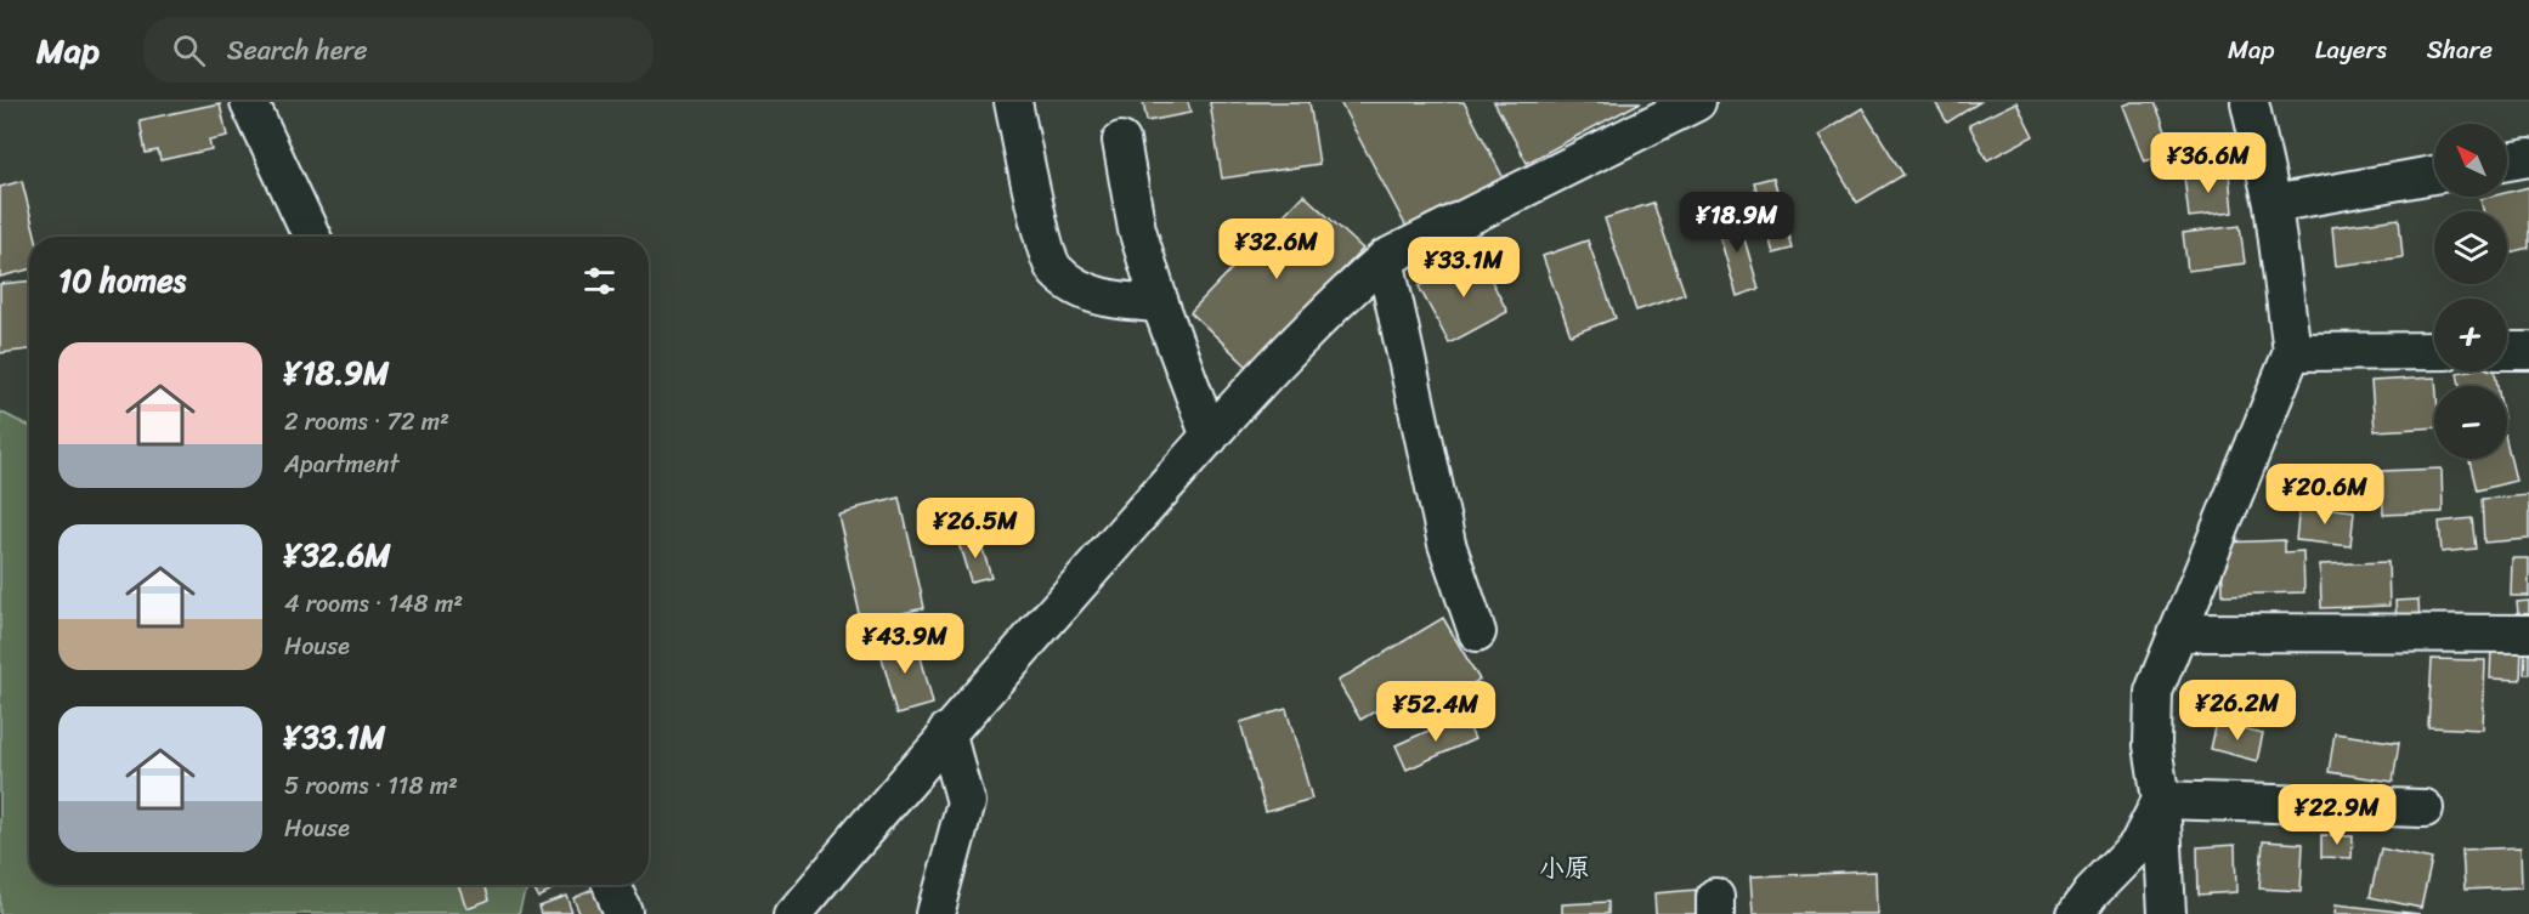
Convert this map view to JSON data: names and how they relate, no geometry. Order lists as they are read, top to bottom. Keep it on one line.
{"districts":["小原"],"north":"top left","page":{"header":"Map","search":"Search here","nav":["Map","Layers","Share"],"map_buttons":["+","−"],"price":["¥36.6M","¥18.9M","¥32.6M","¥33.1M","¥20.6M","¥26.5M","¥43.9M","¥26.2M","¥52.4M","¥22.9M"],"heading":"10 homes","list":[{"name":"¥18.9M","note":"2 rooms · 72 m² · Apartment"},{"name":"¥32.6M","note":"4 rooms · 148 m² · House"},{"name":"¥33.1M","note":"5 rooms · 118 m² · House"}]}}
